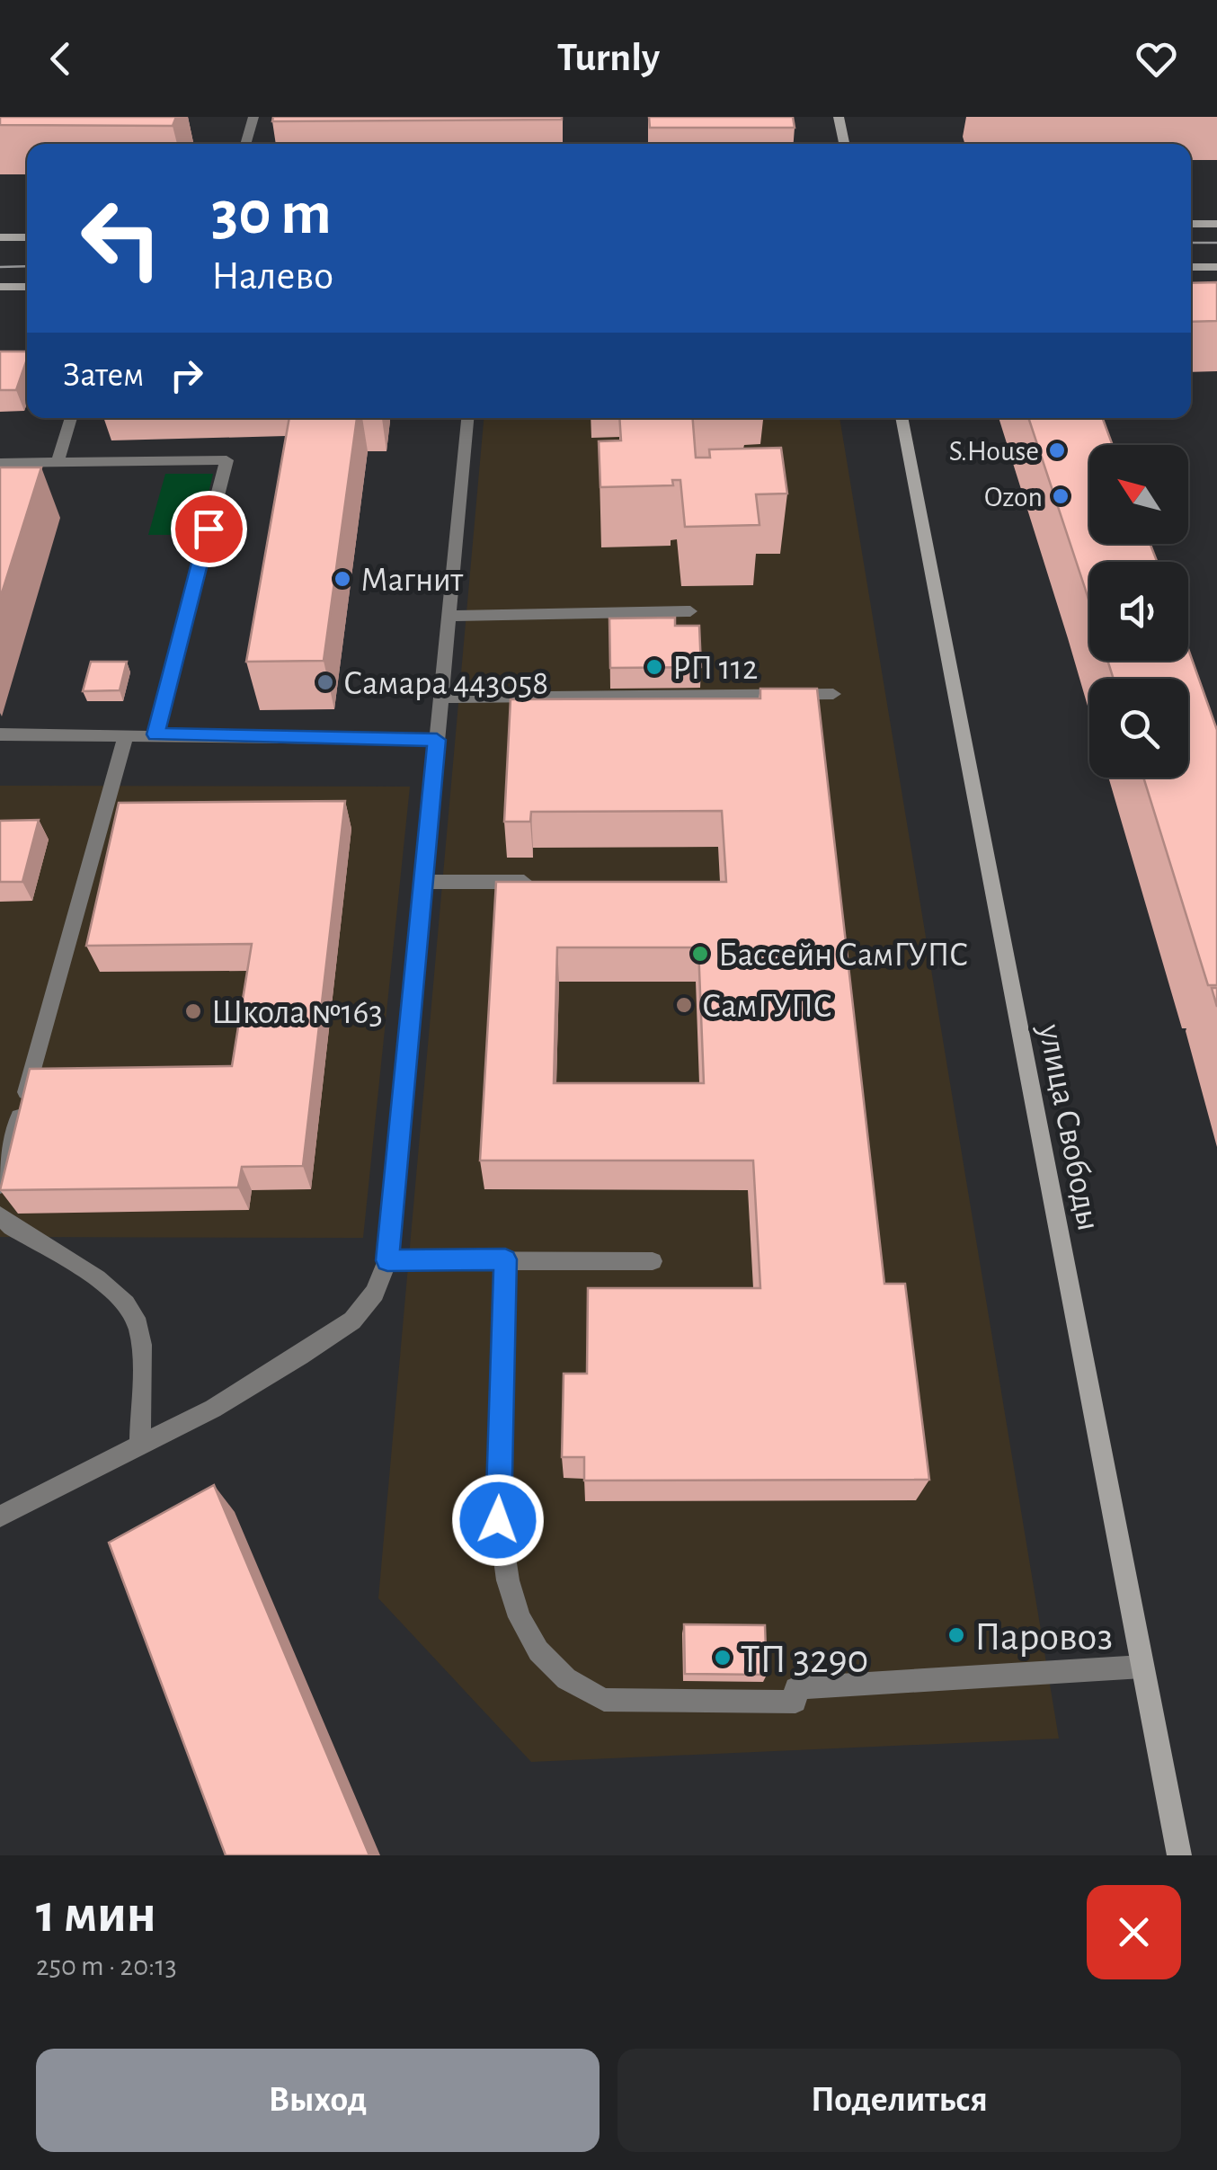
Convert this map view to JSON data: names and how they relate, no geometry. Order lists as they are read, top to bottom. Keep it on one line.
{"streets":{"main road":["улица Свободы"]},"places":["S.House","Ozon","Магнит","РП 112","Самара 443058","Бассейн СамГУПС","СамГУПС","Школа №163","Паровоз","ТП 3290"],"north":"top left","page":{"header":"Turnly","turn":["30 m","Налево"],"then":"Затем","heading":["1 мин","250 m · 20:13"],"buttons":["Выход","Поделиться"]}}
